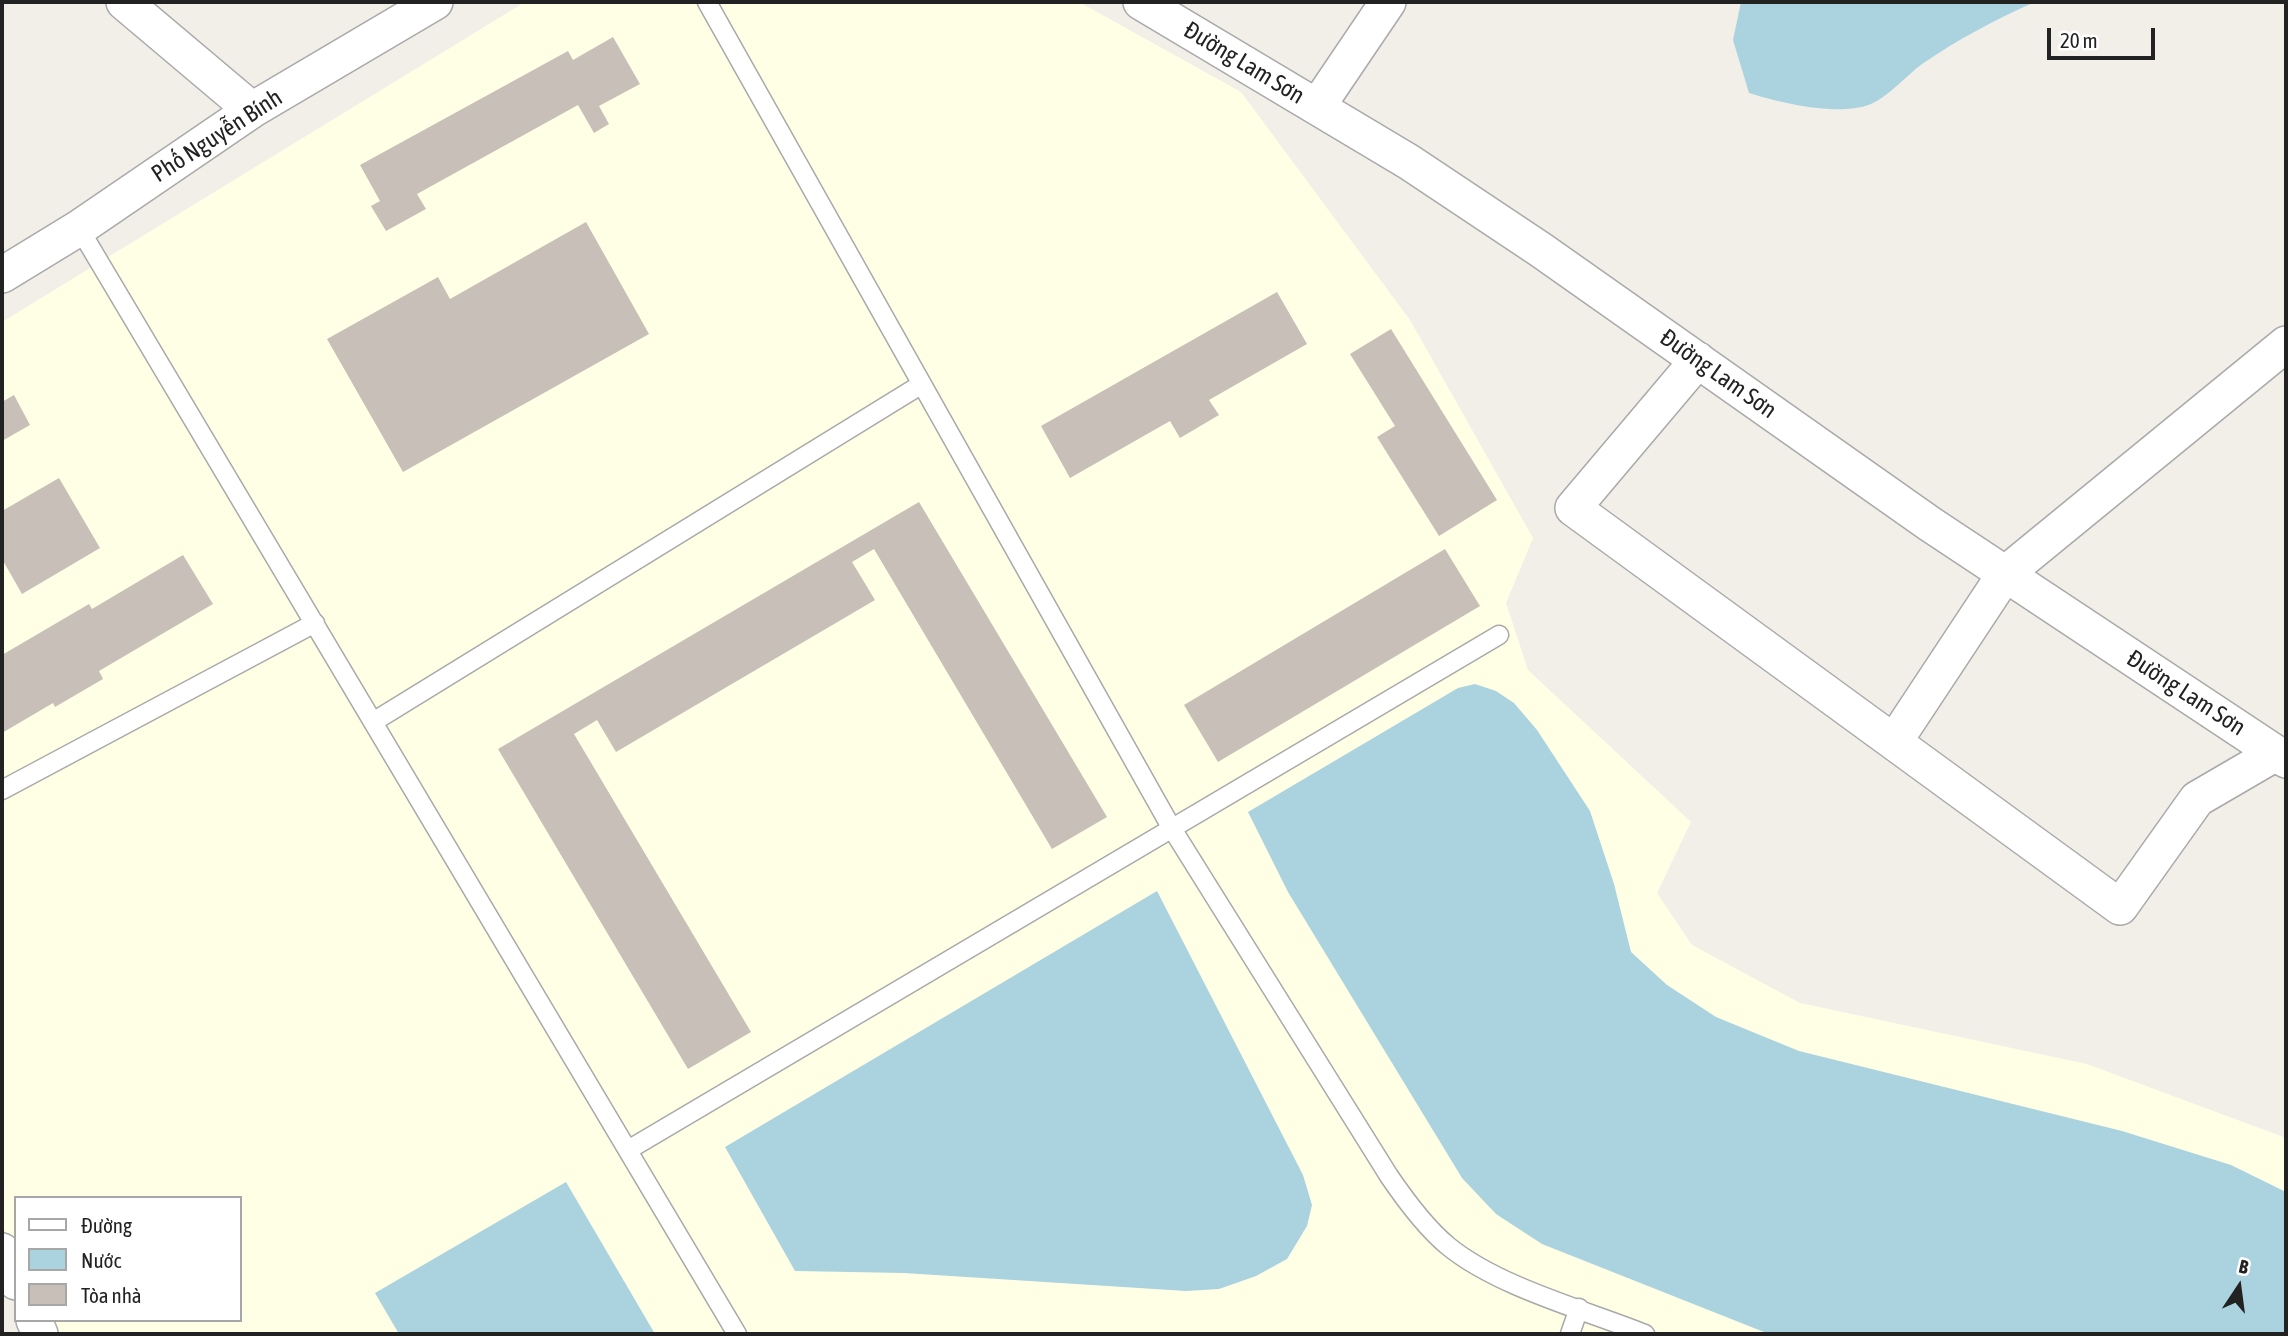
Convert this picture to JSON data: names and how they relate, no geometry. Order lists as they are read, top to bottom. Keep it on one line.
{"streets":{"street":["Đường Lam Sơn","Phố Nguyễn Bính"]},"legend":["Đường","Nước","Tòa nhà"],"scale_bar":"20 m","north":"top"}
